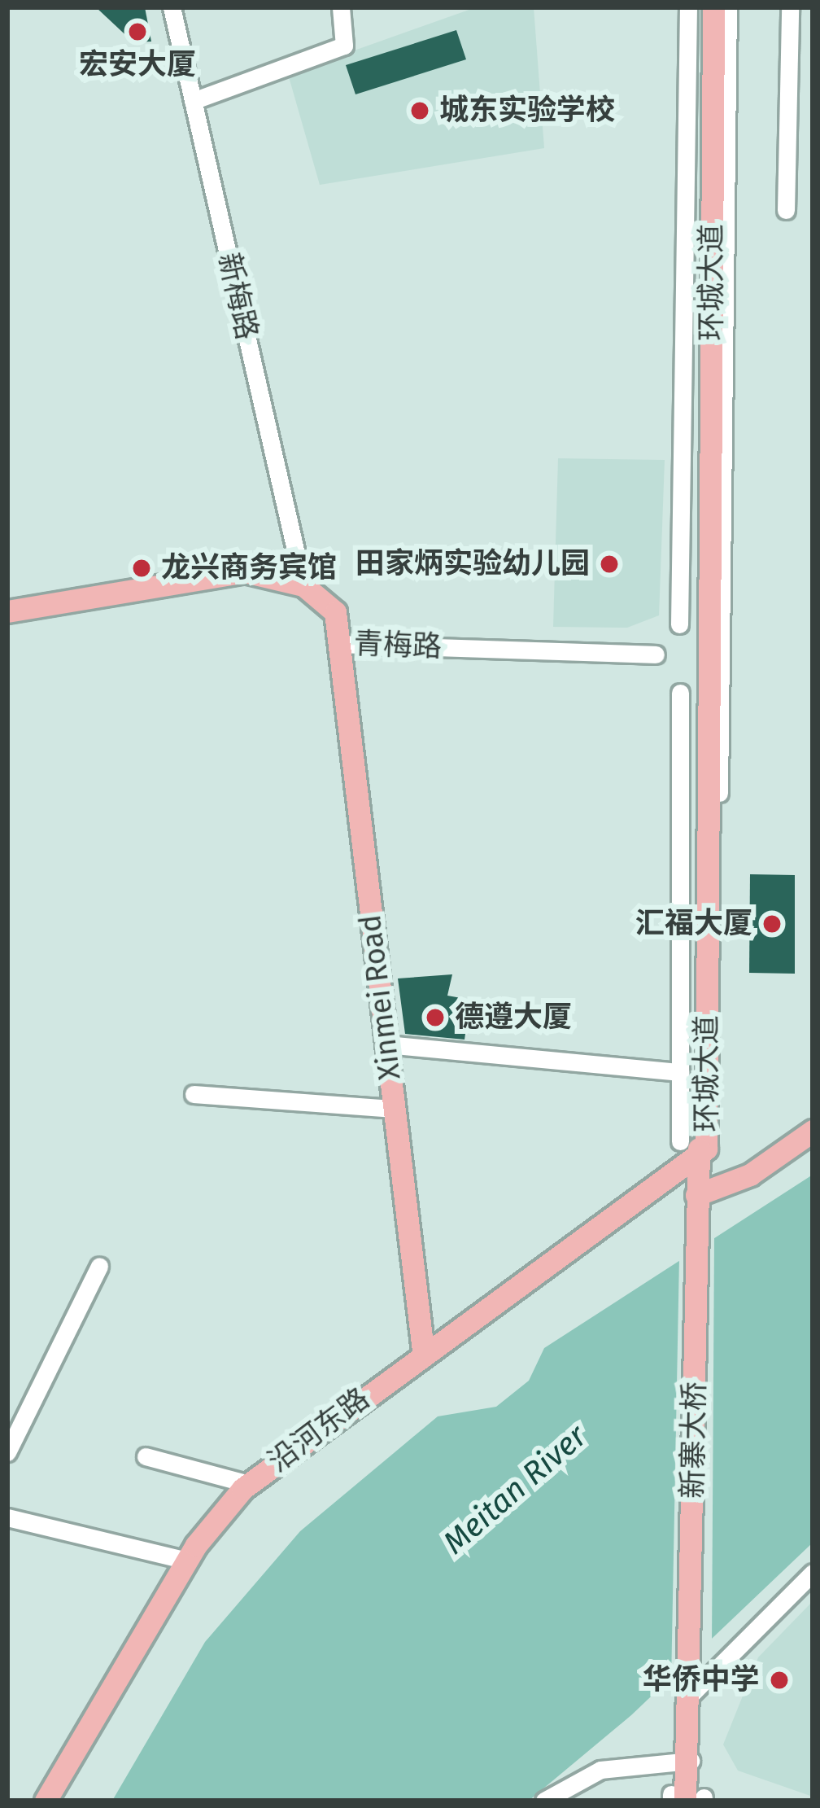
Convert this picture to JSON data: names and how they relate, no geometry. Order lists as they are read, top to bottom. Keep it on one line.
{"streets":{"main road":["环城大道","青梅路","Xinmei Road","沿河东路","新寨大桥"],"street":["新梅路"]},"crossings":[["环城大道","沿河东路"],["环城大道","新寨大桥"],["新梅路","青梅路"],["青梅路","Xinmei Road"],["Xinmei Road","沿河东路"],["沿河东路","新寨大桥"]],"water":["Meitan River"],"places":["宏安大厦","城东实验学校","田家炳实验幼儿园","龙兴商务宾馆","汇福大厦","德遵大厦","华侨中学"]}
